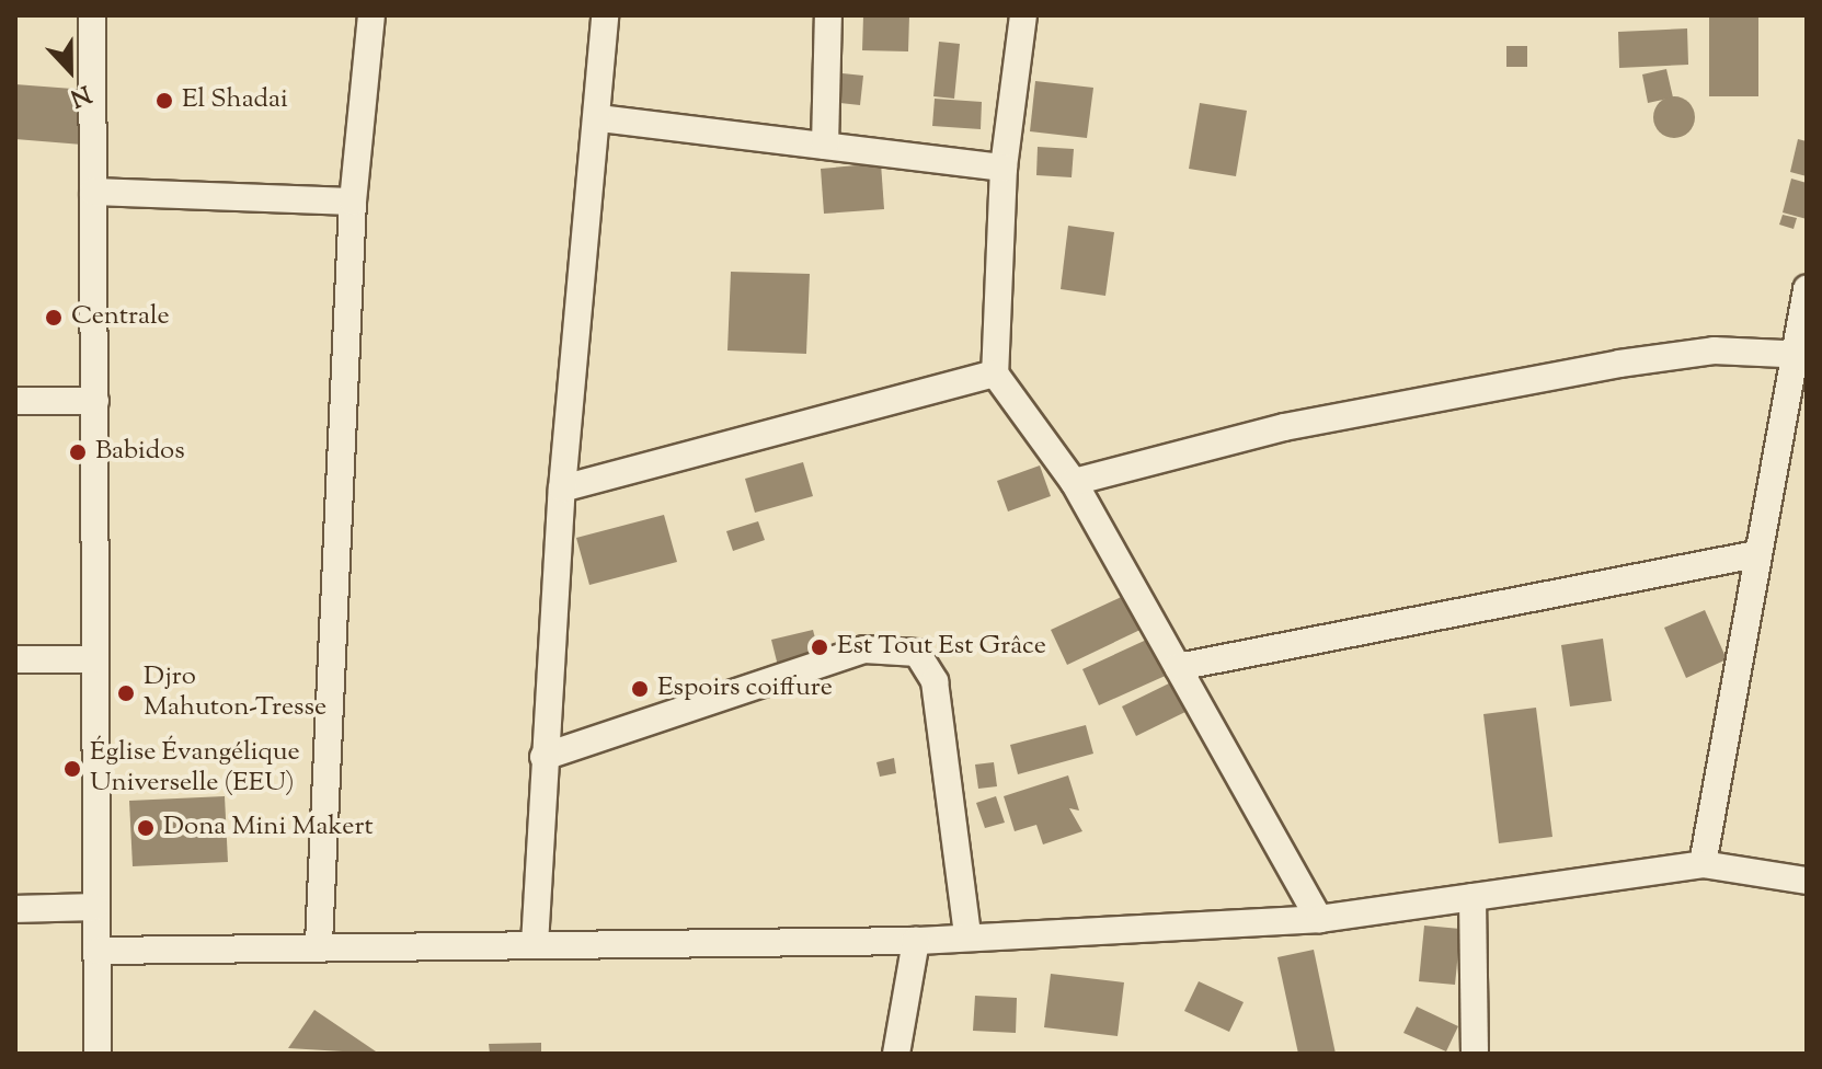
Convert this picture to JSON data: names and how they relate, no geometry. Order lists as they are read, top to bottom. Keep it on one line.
{"places":["El Shadai","Centrale","Babidos","Est Tout Est Grâce","Espoirs coiffure","Djro Mahuton-Tresse","Église Évangélique Universelle (EEU)","Dona Mini Makert"],"north":"bottom"}
